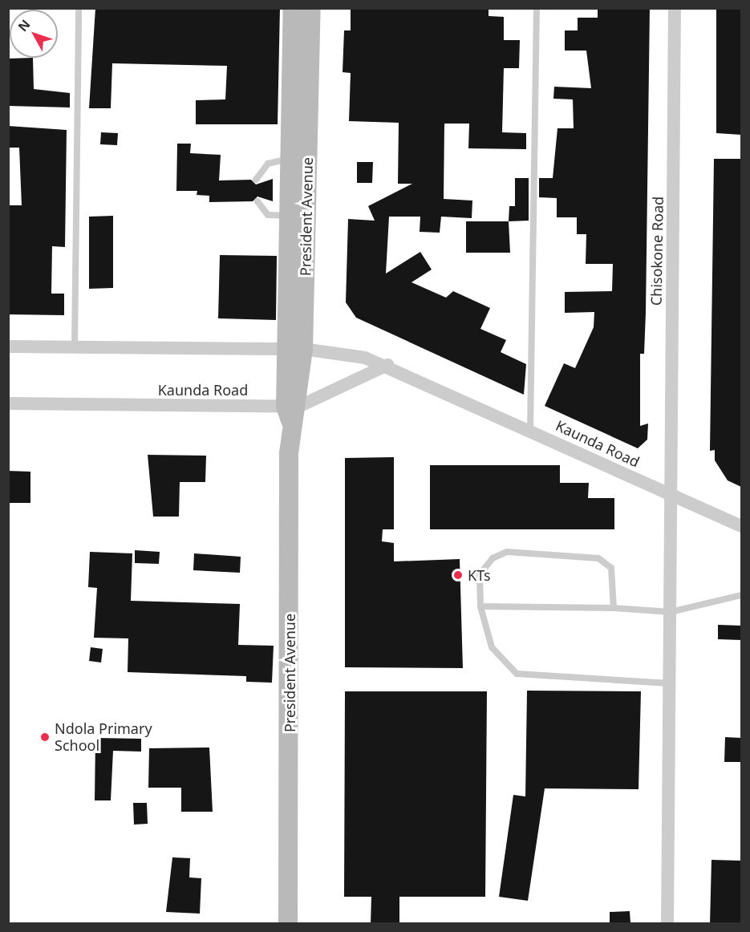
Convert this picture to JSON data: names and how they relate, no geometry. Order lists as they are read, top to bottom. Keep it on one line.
{"streets":{"main road":["President Avenue"],"street":["Chisokone Road","Kaunda Road"]},"crossings":[["President Avenue","Kaunda Road"],["Chisokone Road","Kaunda Road"]],"places":["KTs","Ndola Primary School"],"north":"top left"}
